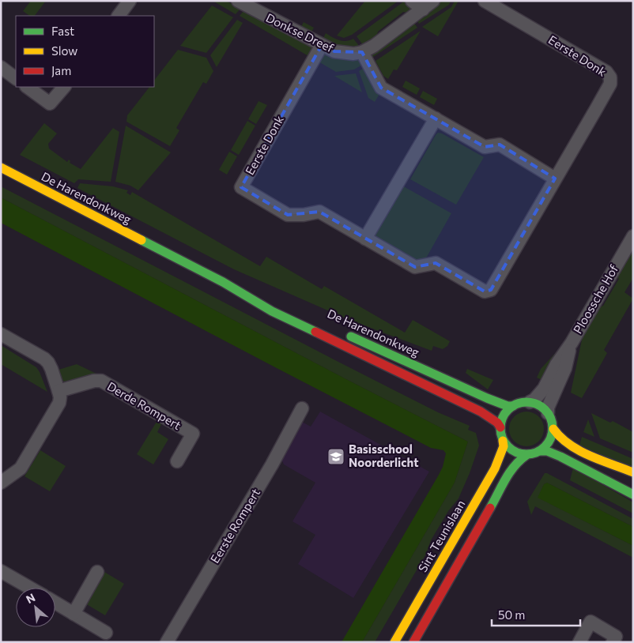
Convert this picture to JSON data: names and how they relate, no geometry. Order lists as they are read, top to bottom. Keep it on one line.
{"streets":{"main road":["De Harendonkweg","Sint Teunislaan"],"street":["Donkse Dreef","Eerste Donk","Ploossche Hof","Derde Rompert","Eerste Rompert"]},"crossings":[["Donkse Dreef","Eerste Donk"],["De Harendonkweg","Ploossche Hof"],["De Harendonkweg","Sint Teunislaan"],["Ploossche Hof","Sint Teunislaan"]],"places":{"school or university":["Basisschool Noorderlicht"]},"legend":["Fast","Slow","Jam"],"scale_bar":"50 m","north":"top left"}
